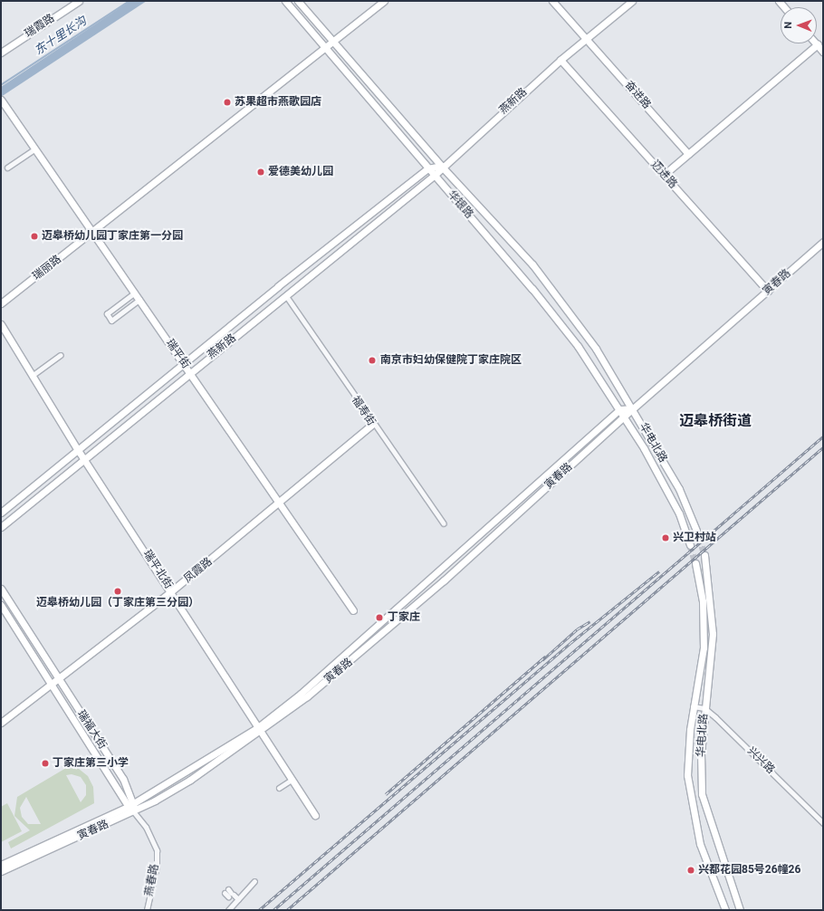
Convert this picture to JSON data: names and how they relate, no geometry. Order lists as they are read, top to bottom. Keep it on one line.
{"streets":{"street":["瑞霞路","奋进路","燕新路","迈进路","华银路","瑞丽路","寅春路","瑞平街","福寿街","华电北路","瑞平北街","凤霞路","瑞福大街","兴兴路","燕春路"]},"crossings":[["奋进路","燕新路"],["燕新路","迈进路"],["燕新路","华银路"],["燕新路","瑞平街"],["燕新路","福寿街"],["燕新路","瑞平北街"],["迈进路","寅春路"],["华银路","瑞丽路"],["华银路","寅春路"],["华银路","华电北路"],["瑞丽路","瑞平街"],["寅春路","华电北路"],["寅春路","瑞平北街"],["寅春路","瑞福大街"],["寅春路","燕春路"],["瑞平街","凤霞路"],["福寿街","凤霞路"],["华电北路","兴兴路"],["瑞平北街","凤霞路"],["凤霞路","瑞福大街"],["瑞福大街","燕春路"]],"districts":["迈皋桥街道"],"water":["东十里长沟"],"places":["苏果超市燕歌园店","爱德美幼儿园","迈皋桥幼儿园丁家庄第一分园","南京市妇幼保健院丁家庄院区","兴卫村站","迈皋桥幼儿园（丁家庄第三分园）","丁家庄","丁家庄第三小学","兴都花园85号26幢26"],"north":"left"}
